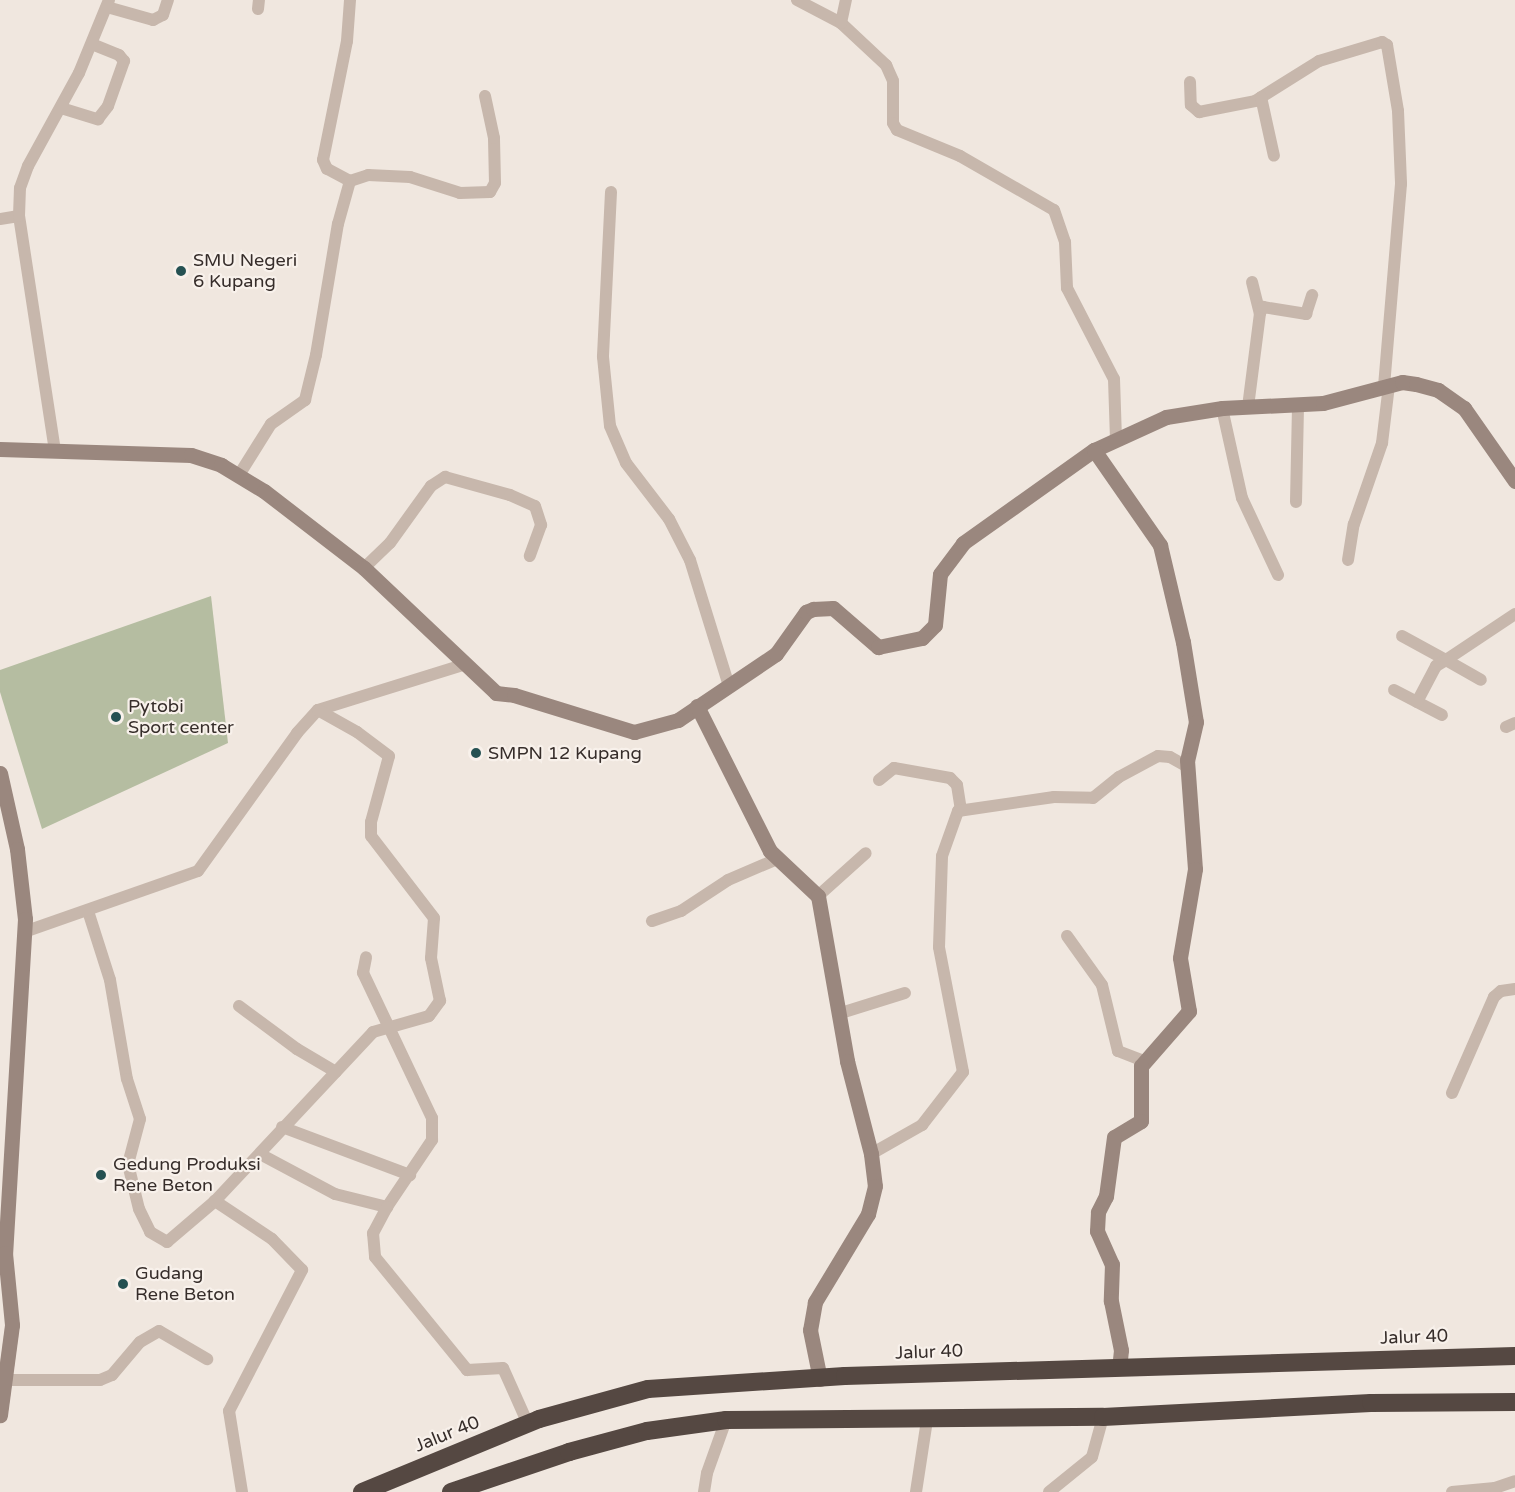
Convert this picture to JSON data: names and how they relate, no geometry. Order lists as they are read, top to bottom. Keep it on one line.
{"streets":{"highway":["Jalur 40"]},"places":["SMU Negeri 6 Kupang","Pytobi Sport center","SMPN 12 Kupang","Gedung Produksi Rene Beton","Gudang Rene Beton"]}
